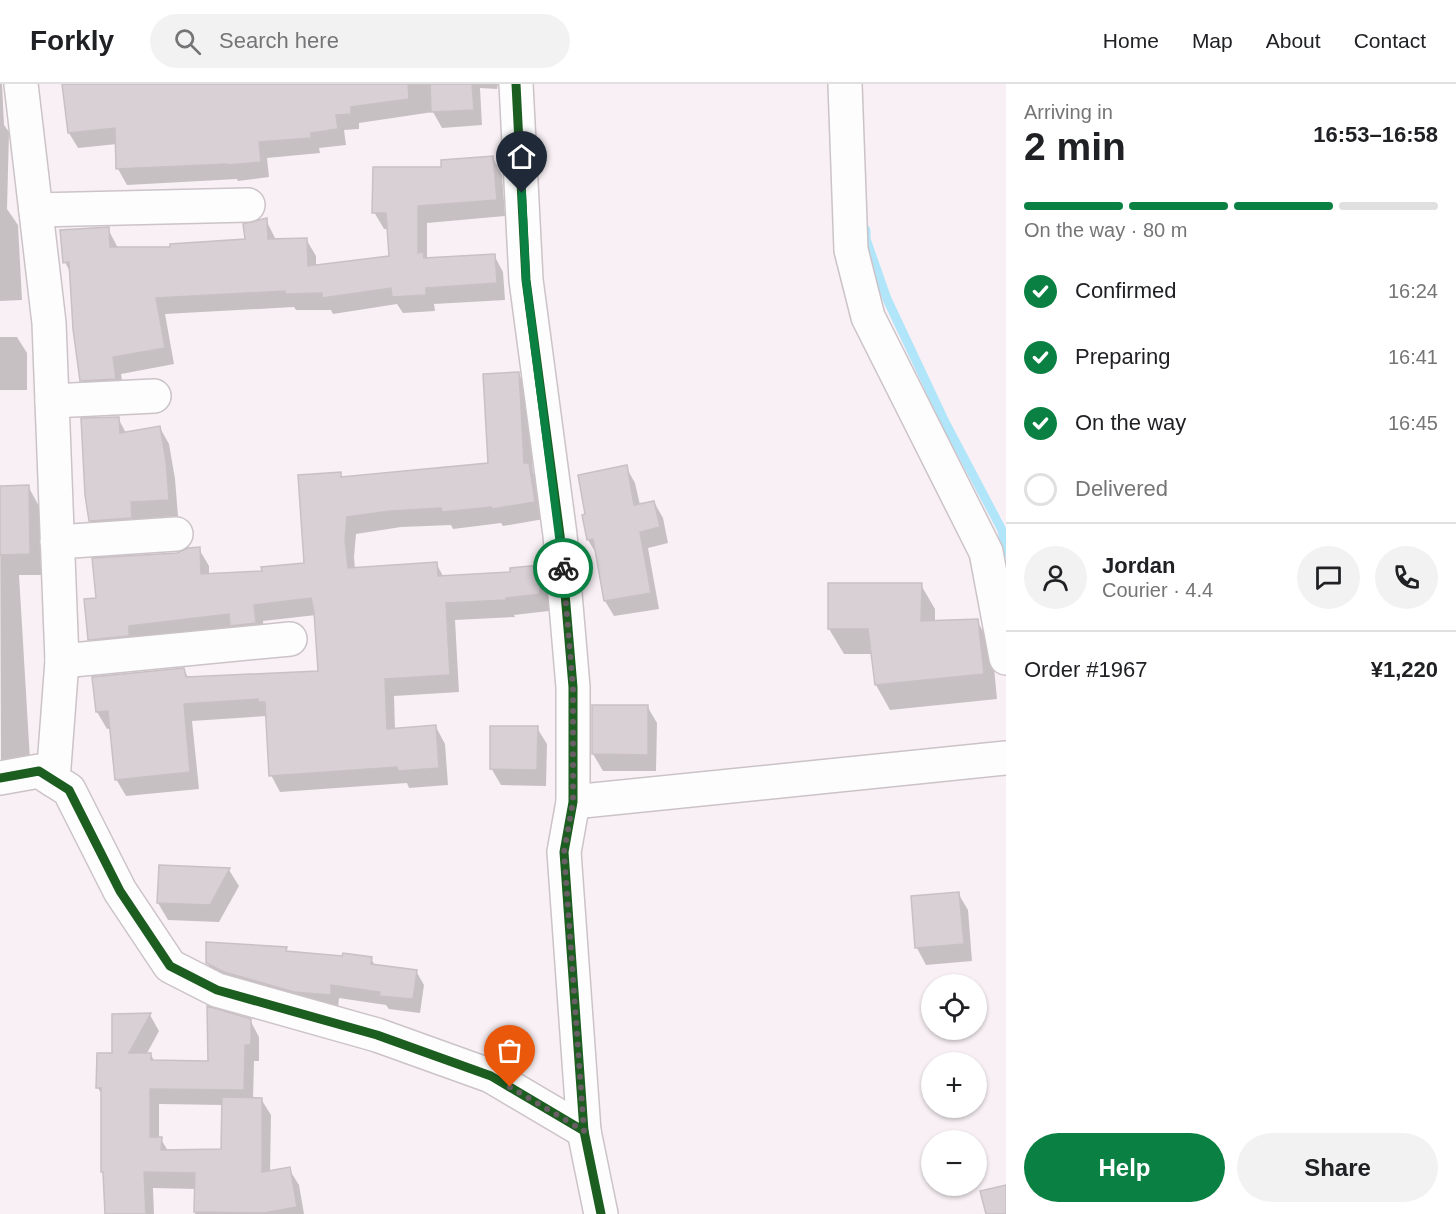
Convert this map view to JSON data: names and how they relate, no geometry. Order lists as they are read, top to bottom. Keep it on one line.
{"page":{"header":"Forkly","search":"Search here","nav":["Home","Map","About","Contact"],"heading":["2 min","Arriving in","16:53–16:58"],"panel":["Jordan","Courier · 4.4","Order #1967","¥1,220"],"bar":"On the way · 80 m","list":[["Confirmed","16:24"],["Preparing","16:41"],["On the way","16:45"],"Delivered"],"map_buttons":["+","−"],"buttons":["Help","Share"]}}
